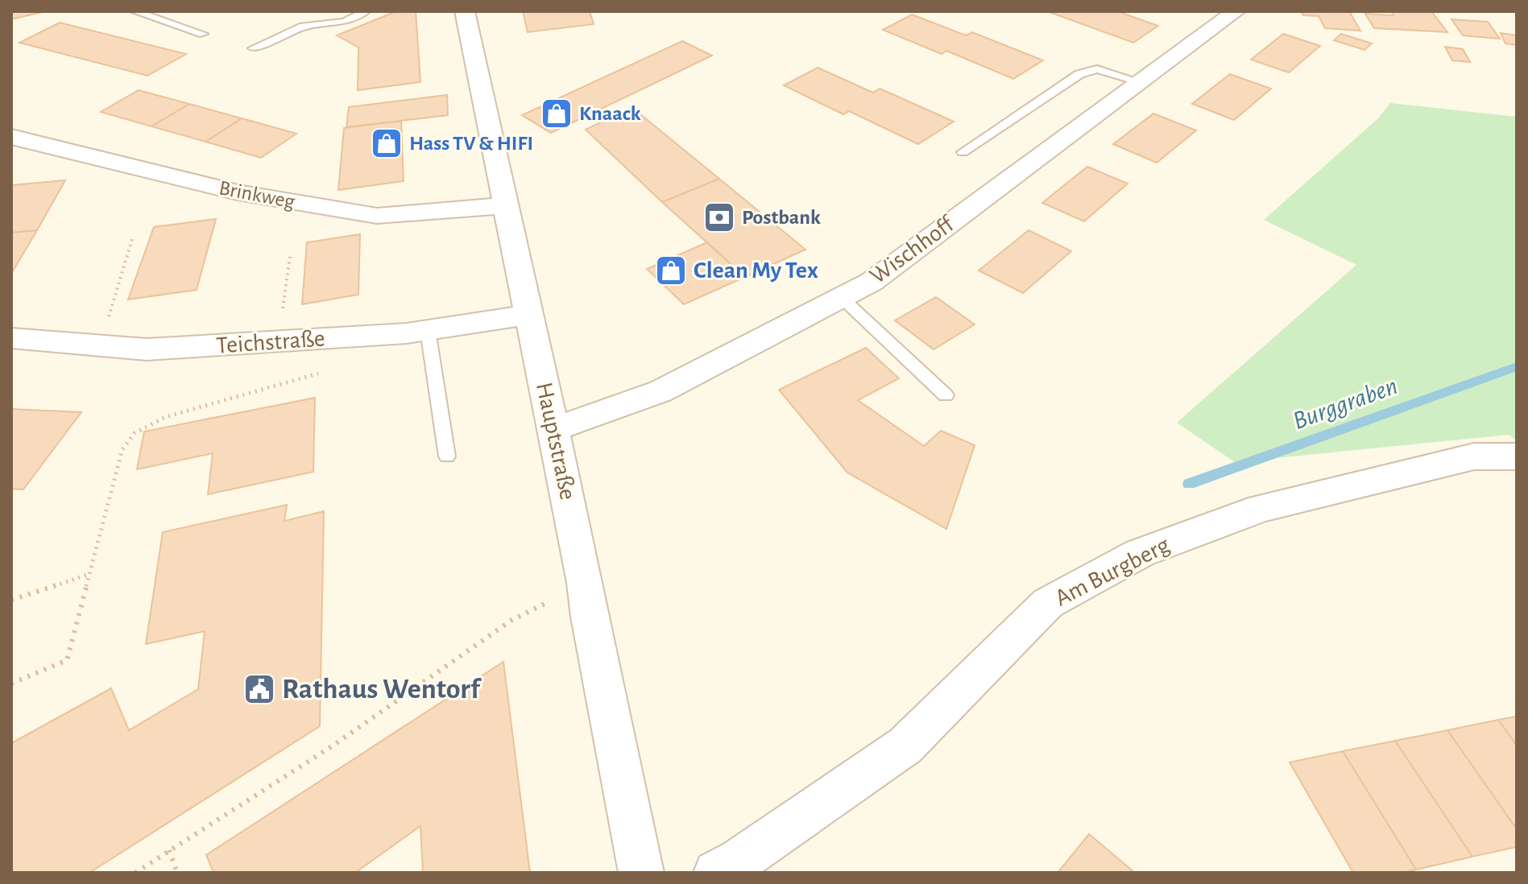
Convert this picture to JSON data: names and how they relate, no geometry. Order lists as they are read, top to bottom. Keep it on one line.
{"streets":{"street":["Brinkweg","Wischhoff","Teichstraße","Hauptstraße","Am Burgberg"]},"crossings":[["Brinkweg","Hauptstraße"],["Wischhoff","Hauptstraße"],["Teichstraße","Hauptstraße"]],"water":["Burggraben"],"places":{"shop":["Knaack","Hass TV & HIFI","Clean My Tex"],"bank":["Postbank"],"public building":["Rathaus Wentorf"]}}
